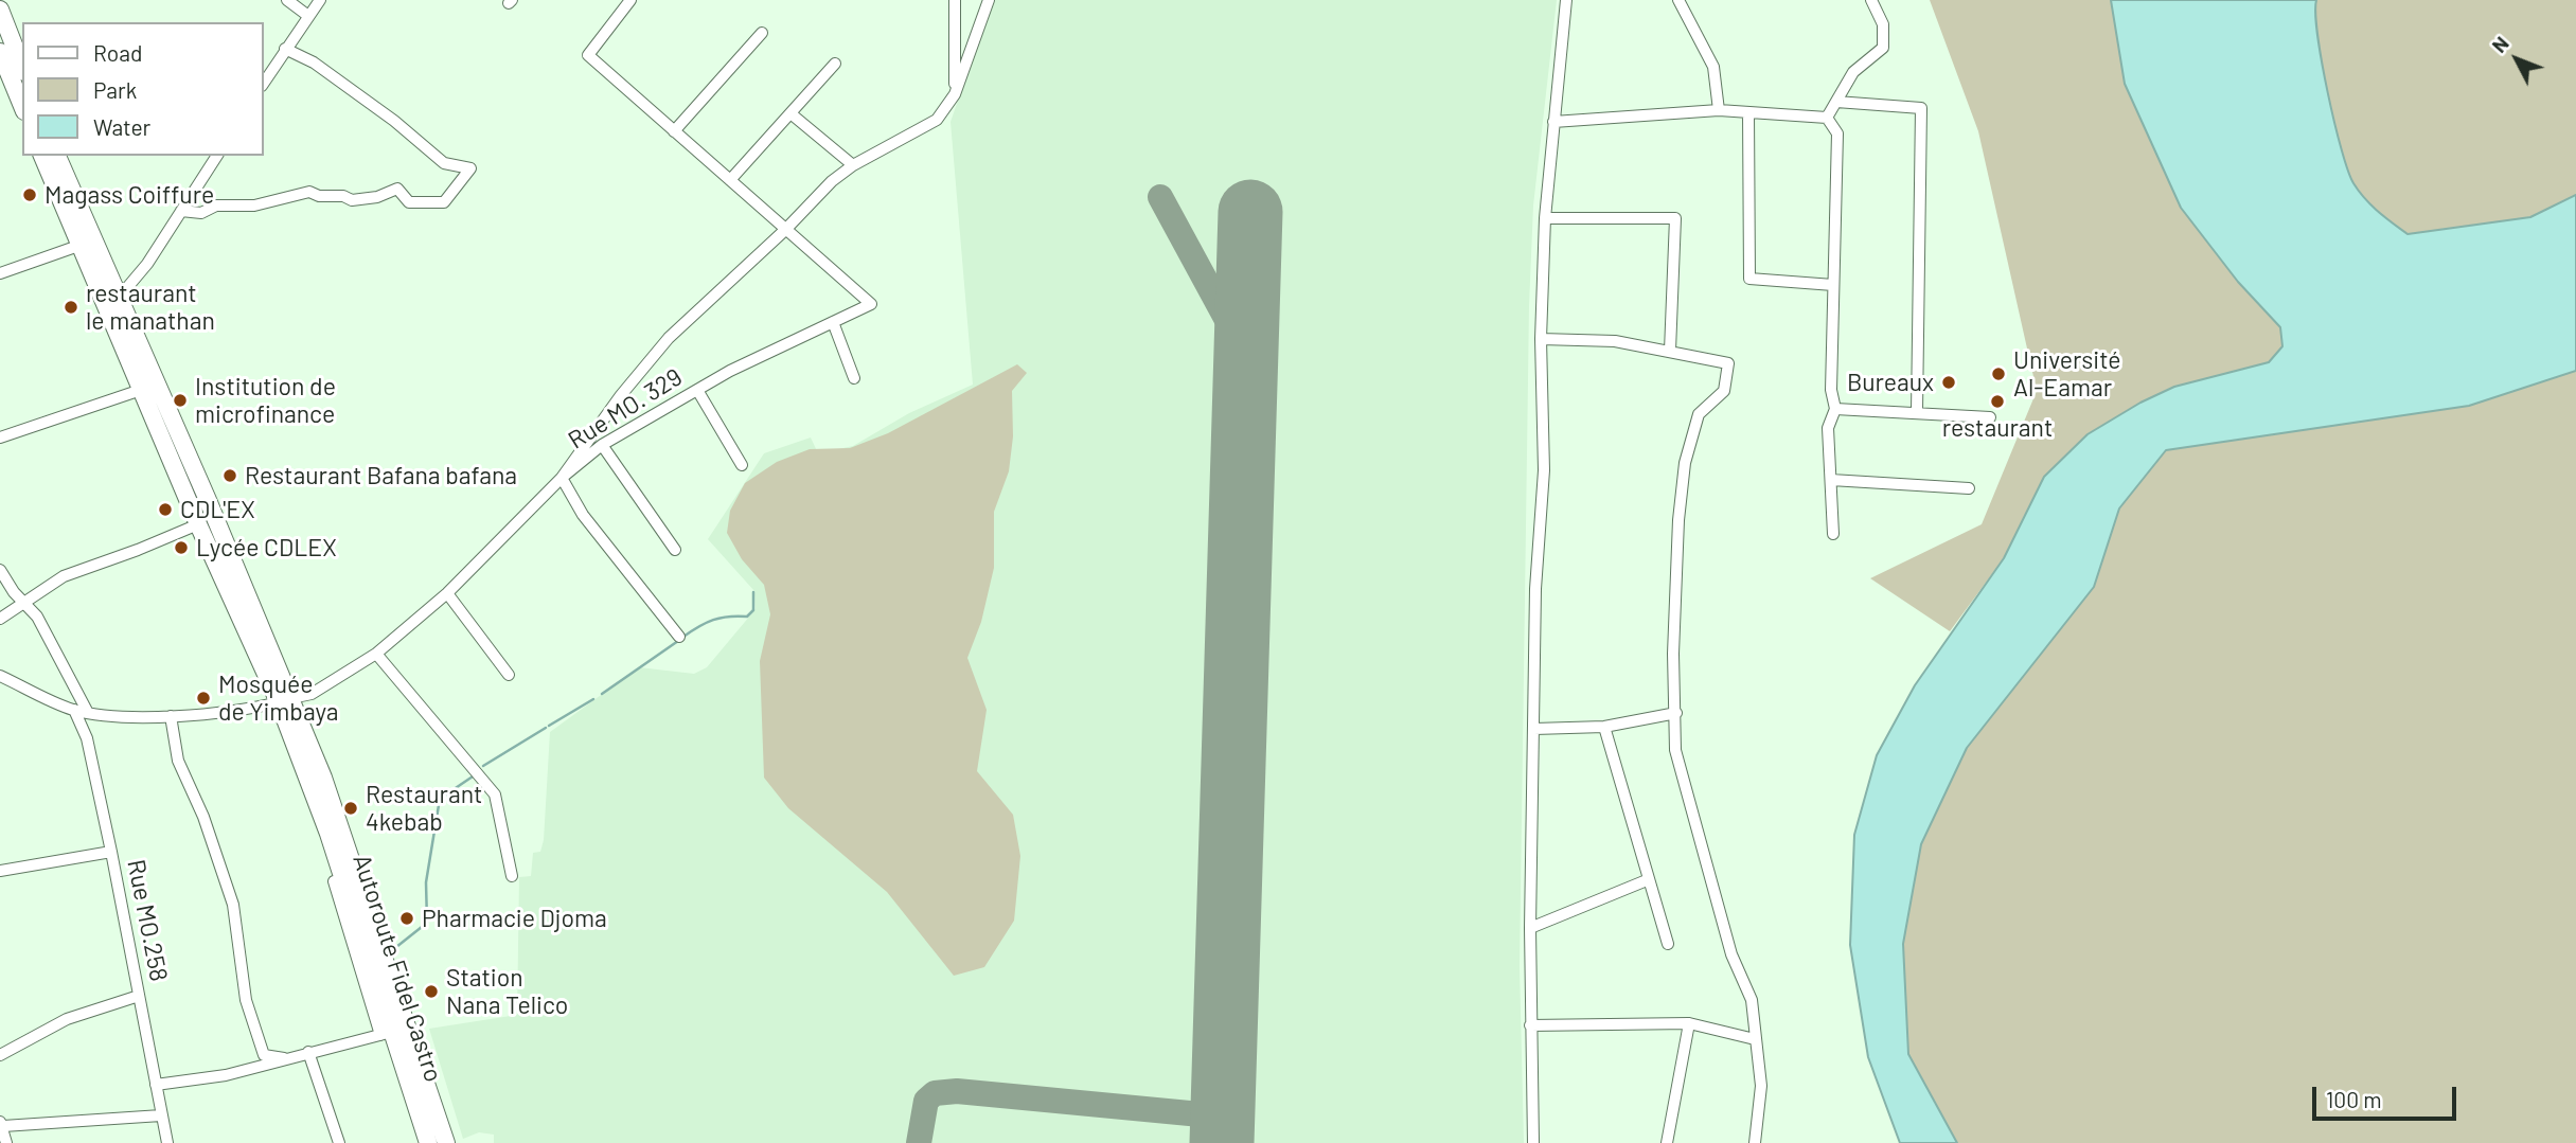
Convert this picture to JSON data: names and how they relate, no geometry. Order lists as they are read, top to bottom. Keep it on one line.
{"streets":{"highway":["Autoroute Fidel Castro"],"street":["Rue MO. 329","Rue MO.258"]},"crossings":[["Rue MO. 329","Rue MO.258"],["Rue MO. 329","Autoroute Fidel Castro"]],"places":["Magass Coiffure","restaurant le manathan","Université Al-Eamar","Bureaux","Institution de microfinance","restaurant","Restaurant Bafana bafana","CDL'EX","Lycée CDLEX","Mosquée de Yimbaya","Restaurant 4kebab","Pharmacie Djoma","Station Nana Telico"],"legend":["Road","Park","Water"],"scale_bar":"100 m","north":"top left"}
